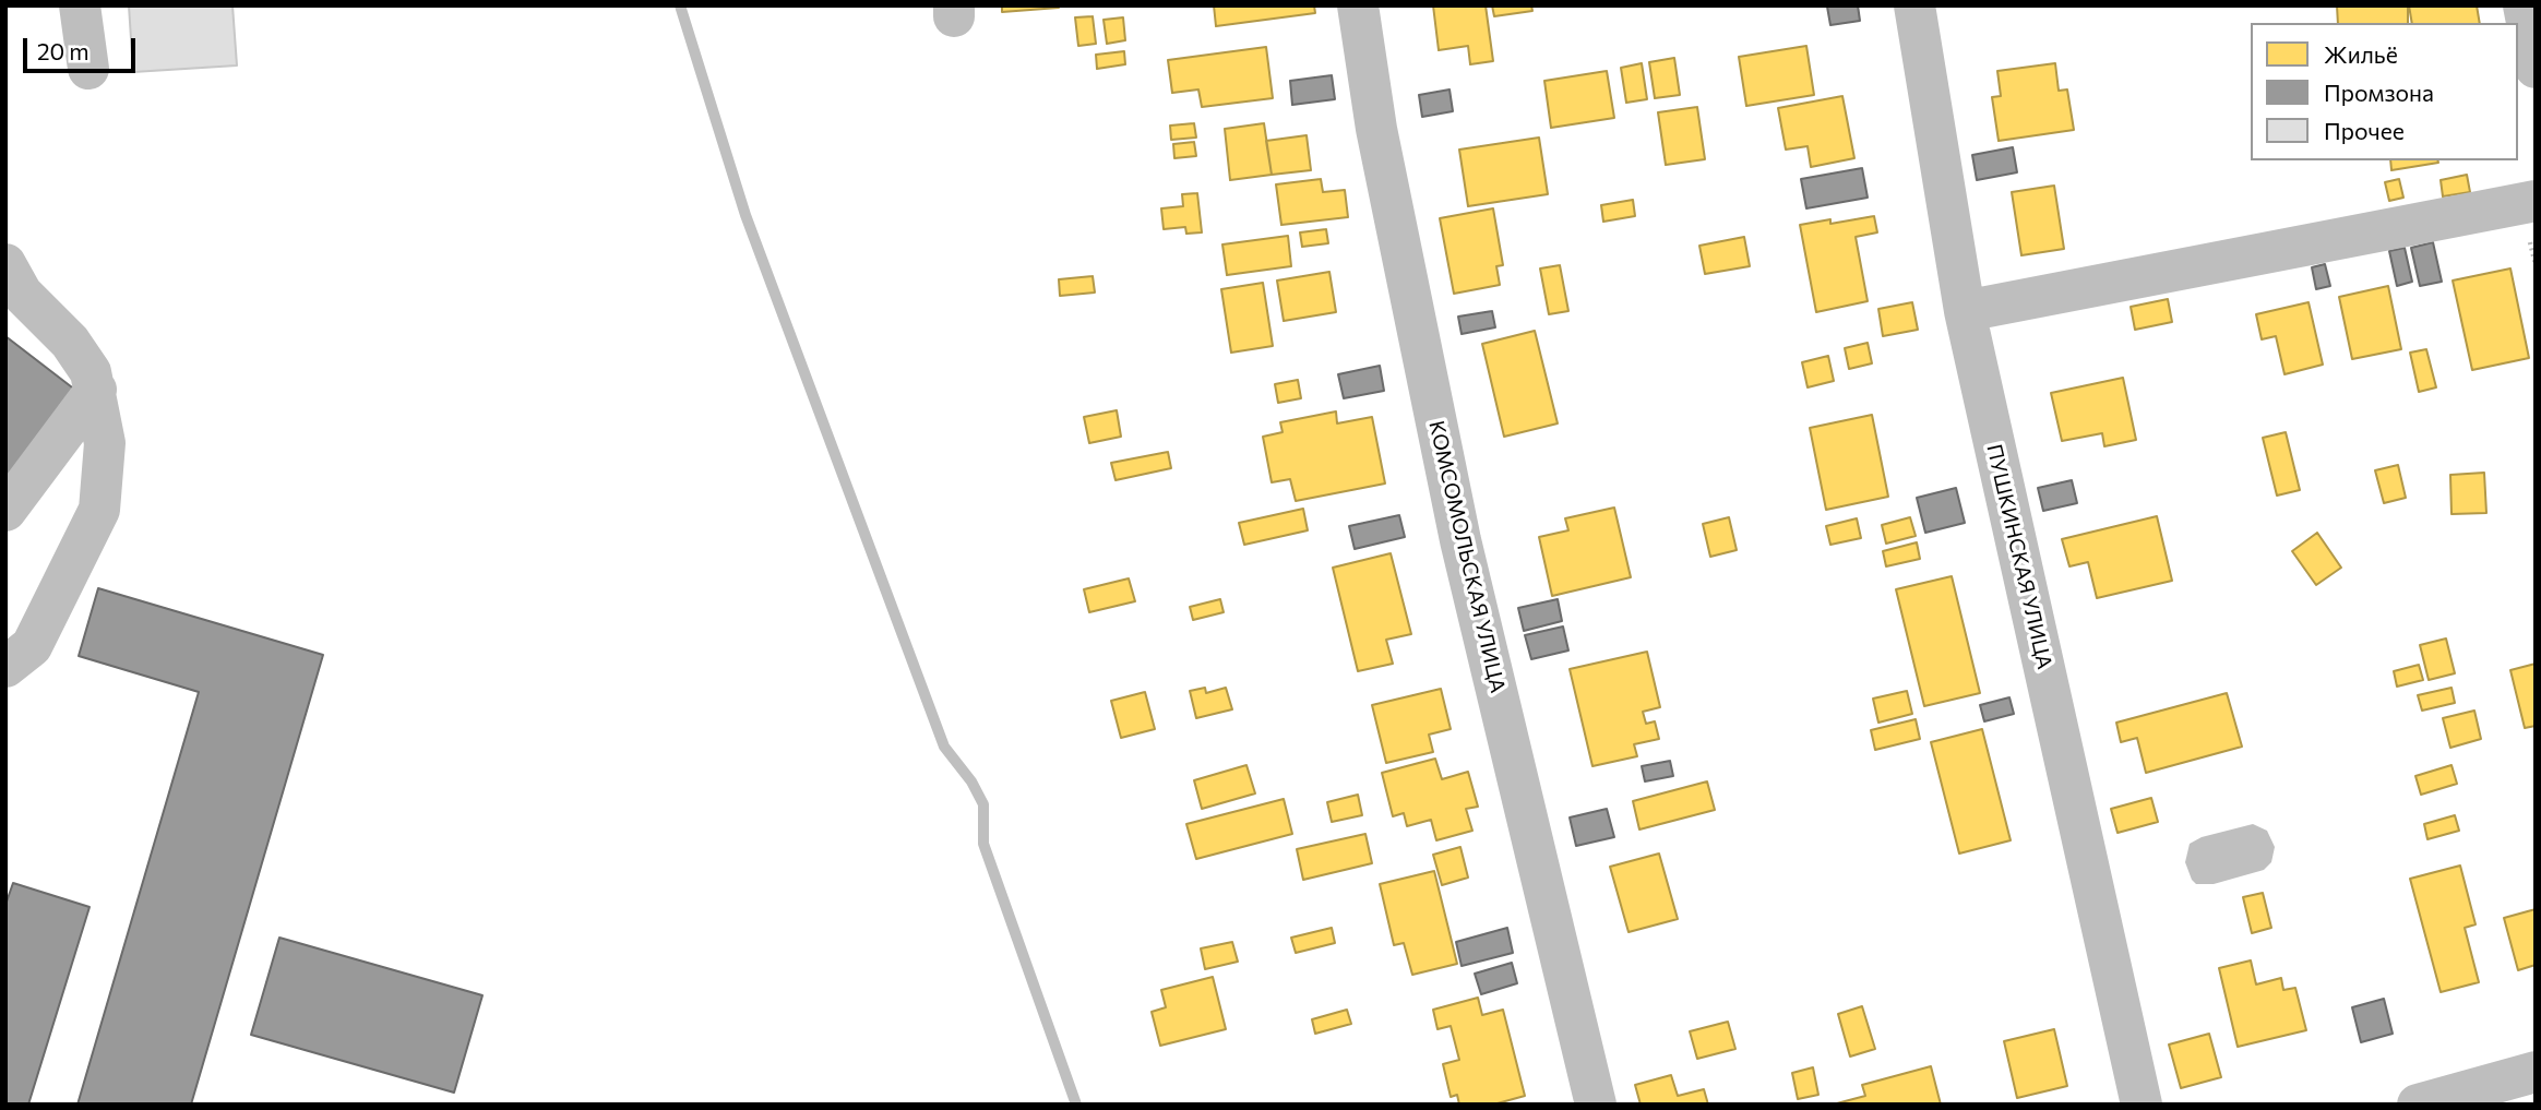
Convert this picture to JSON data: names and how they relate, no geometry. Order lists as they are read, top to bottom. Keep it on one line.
{"streets":{"street":["КОМСОМОЛЬСКАЯ УЛИЦА","ПУШКИНСКАЯ УЛИЦА"]},"legend":["Жильё","Промзона","Прочее"],"scale_bar":"20 m"}
